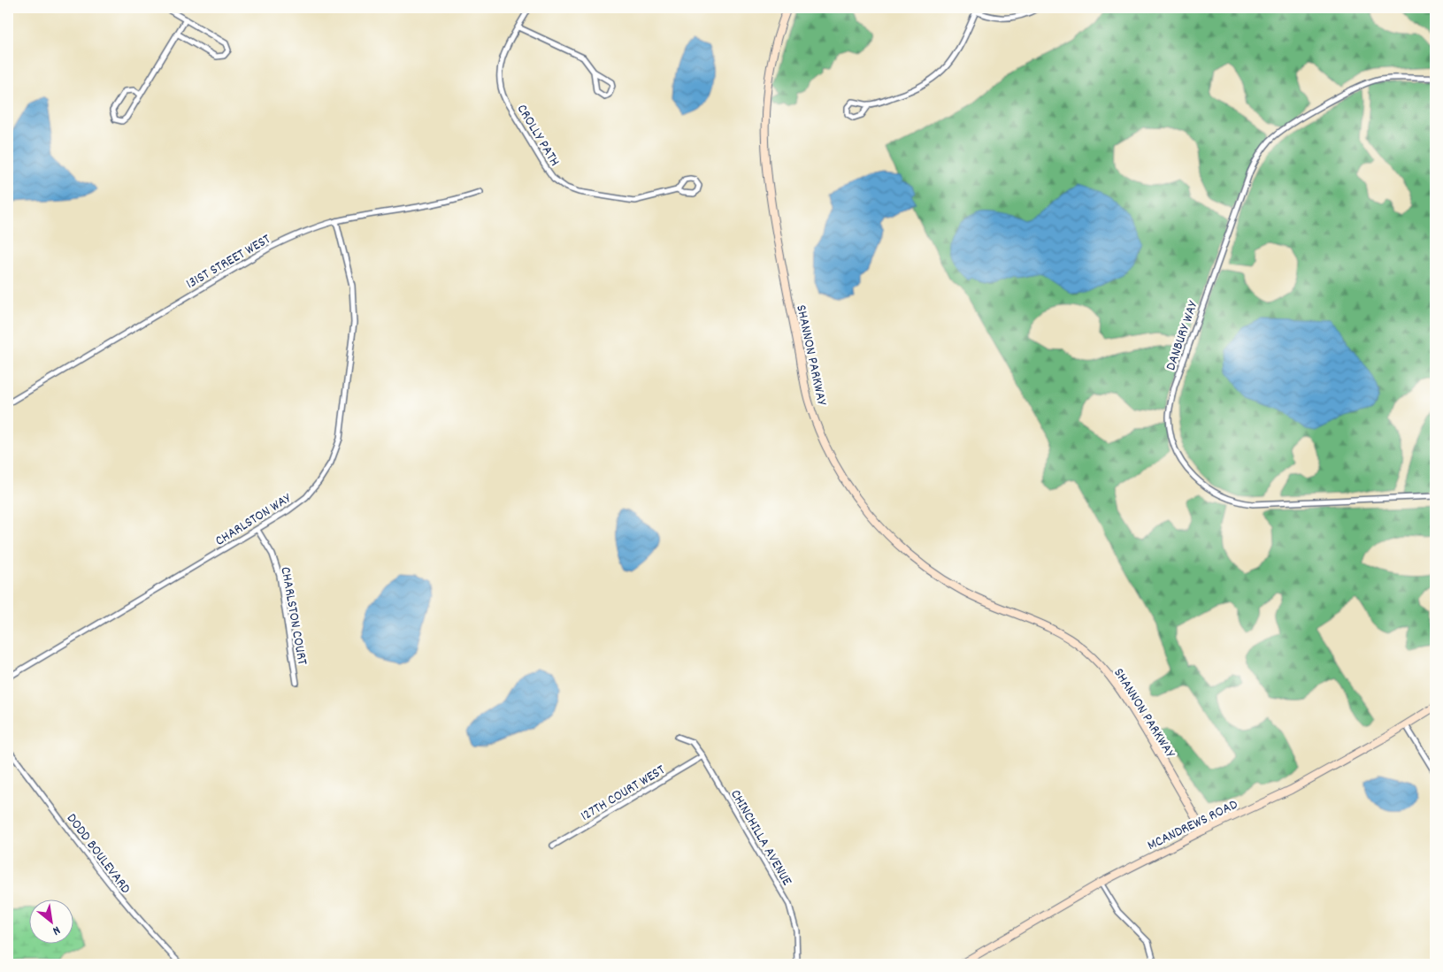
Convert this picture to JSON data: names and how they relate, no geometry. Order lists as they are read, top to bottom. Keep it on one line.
{"streets":{"street":["CROLLY PATH","131ST STREET WEST","DANBURY WAY","SHANNON PARKWAY","CHARLSTON WAY","CHARLSTON COURT","127TH COURT WEST","MCANDREWS ROAD","CHINCHILLA AVENUE","DODD BOULEVARD"]},"crossings":[["131ST STREET WEST","CHARLSTON WAY"],["SHANNON PARKWAY","MCANDREWS ROAD"],["CHARLSTON WAY","CHARLSTON COURT"],["127TH COURT WEST","CHINCHILLA AVENUE"]],"north":"bottom right"}
